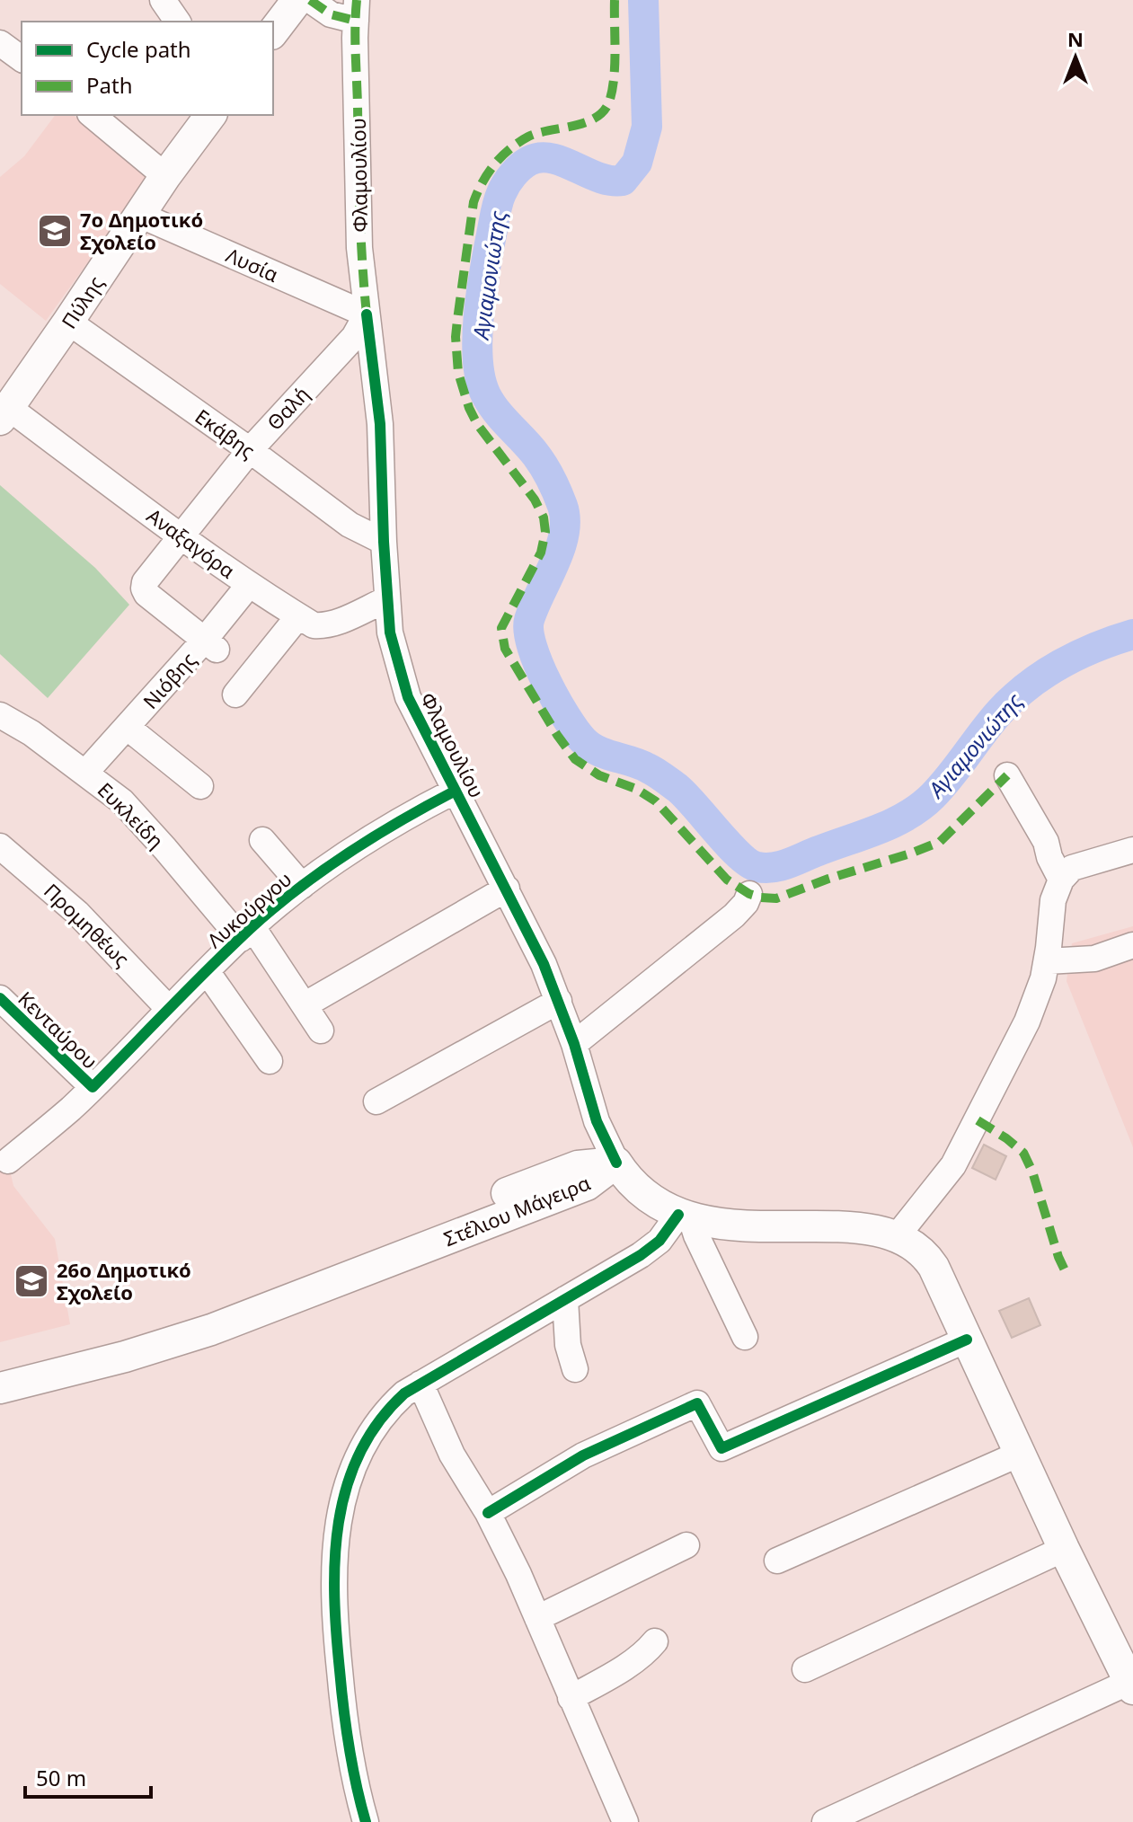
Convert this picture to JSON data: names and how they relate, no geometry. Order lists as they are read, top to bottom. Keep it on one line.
{"streets":{"main road":["Πύλης","Στέλιου Μάγειρα"],"street":["Φλαμουλίου","Λυσία","Θαλή","Εκάβης","Αναξαγόρα","Νιόβης","Ευκλείδη","Λυκούργου","Προμηθέως","Κενταύρου"]},"crossings":[["Φλαμουλίου","Λυσία"],["Φλαμουλίου","Θαλή"],["Φλαμουλίου","Εκάβης"],["Φλαμουλίου","Αναξαγόρα"],["Φλαμουλίου","Λυκούργου"],["Φλαμουλίου","Στέλιου Μάγειρα"],["Λυσία","Πύλης"],["Λυσία","Θαλή"],["Πύλης","Εκάβης"],["Πύλης","Αναξαγόρα"],["Θαλή","Εκάβης"],["Θαλή","Αναξαγόρα"],["Θαλή","Νιόβης"],["Αναξαγόρα","Νιόβης"],["Νιόβης","Ευκλείδη"],["Ευκλείδη","Λυκούργου"],["Λυκούργου","Προμηθέως"],["Λυκούργου","Κενταύρου"]],"water":["Αγιαμονιώτης"],"places":{"school or university":["7ο Δημοτικό Σχολείο","26ο Δημοτικό Σχολείο"]},"legend":["Cycle path","Path"],"scale_bar":"50 m","north":"top"}
